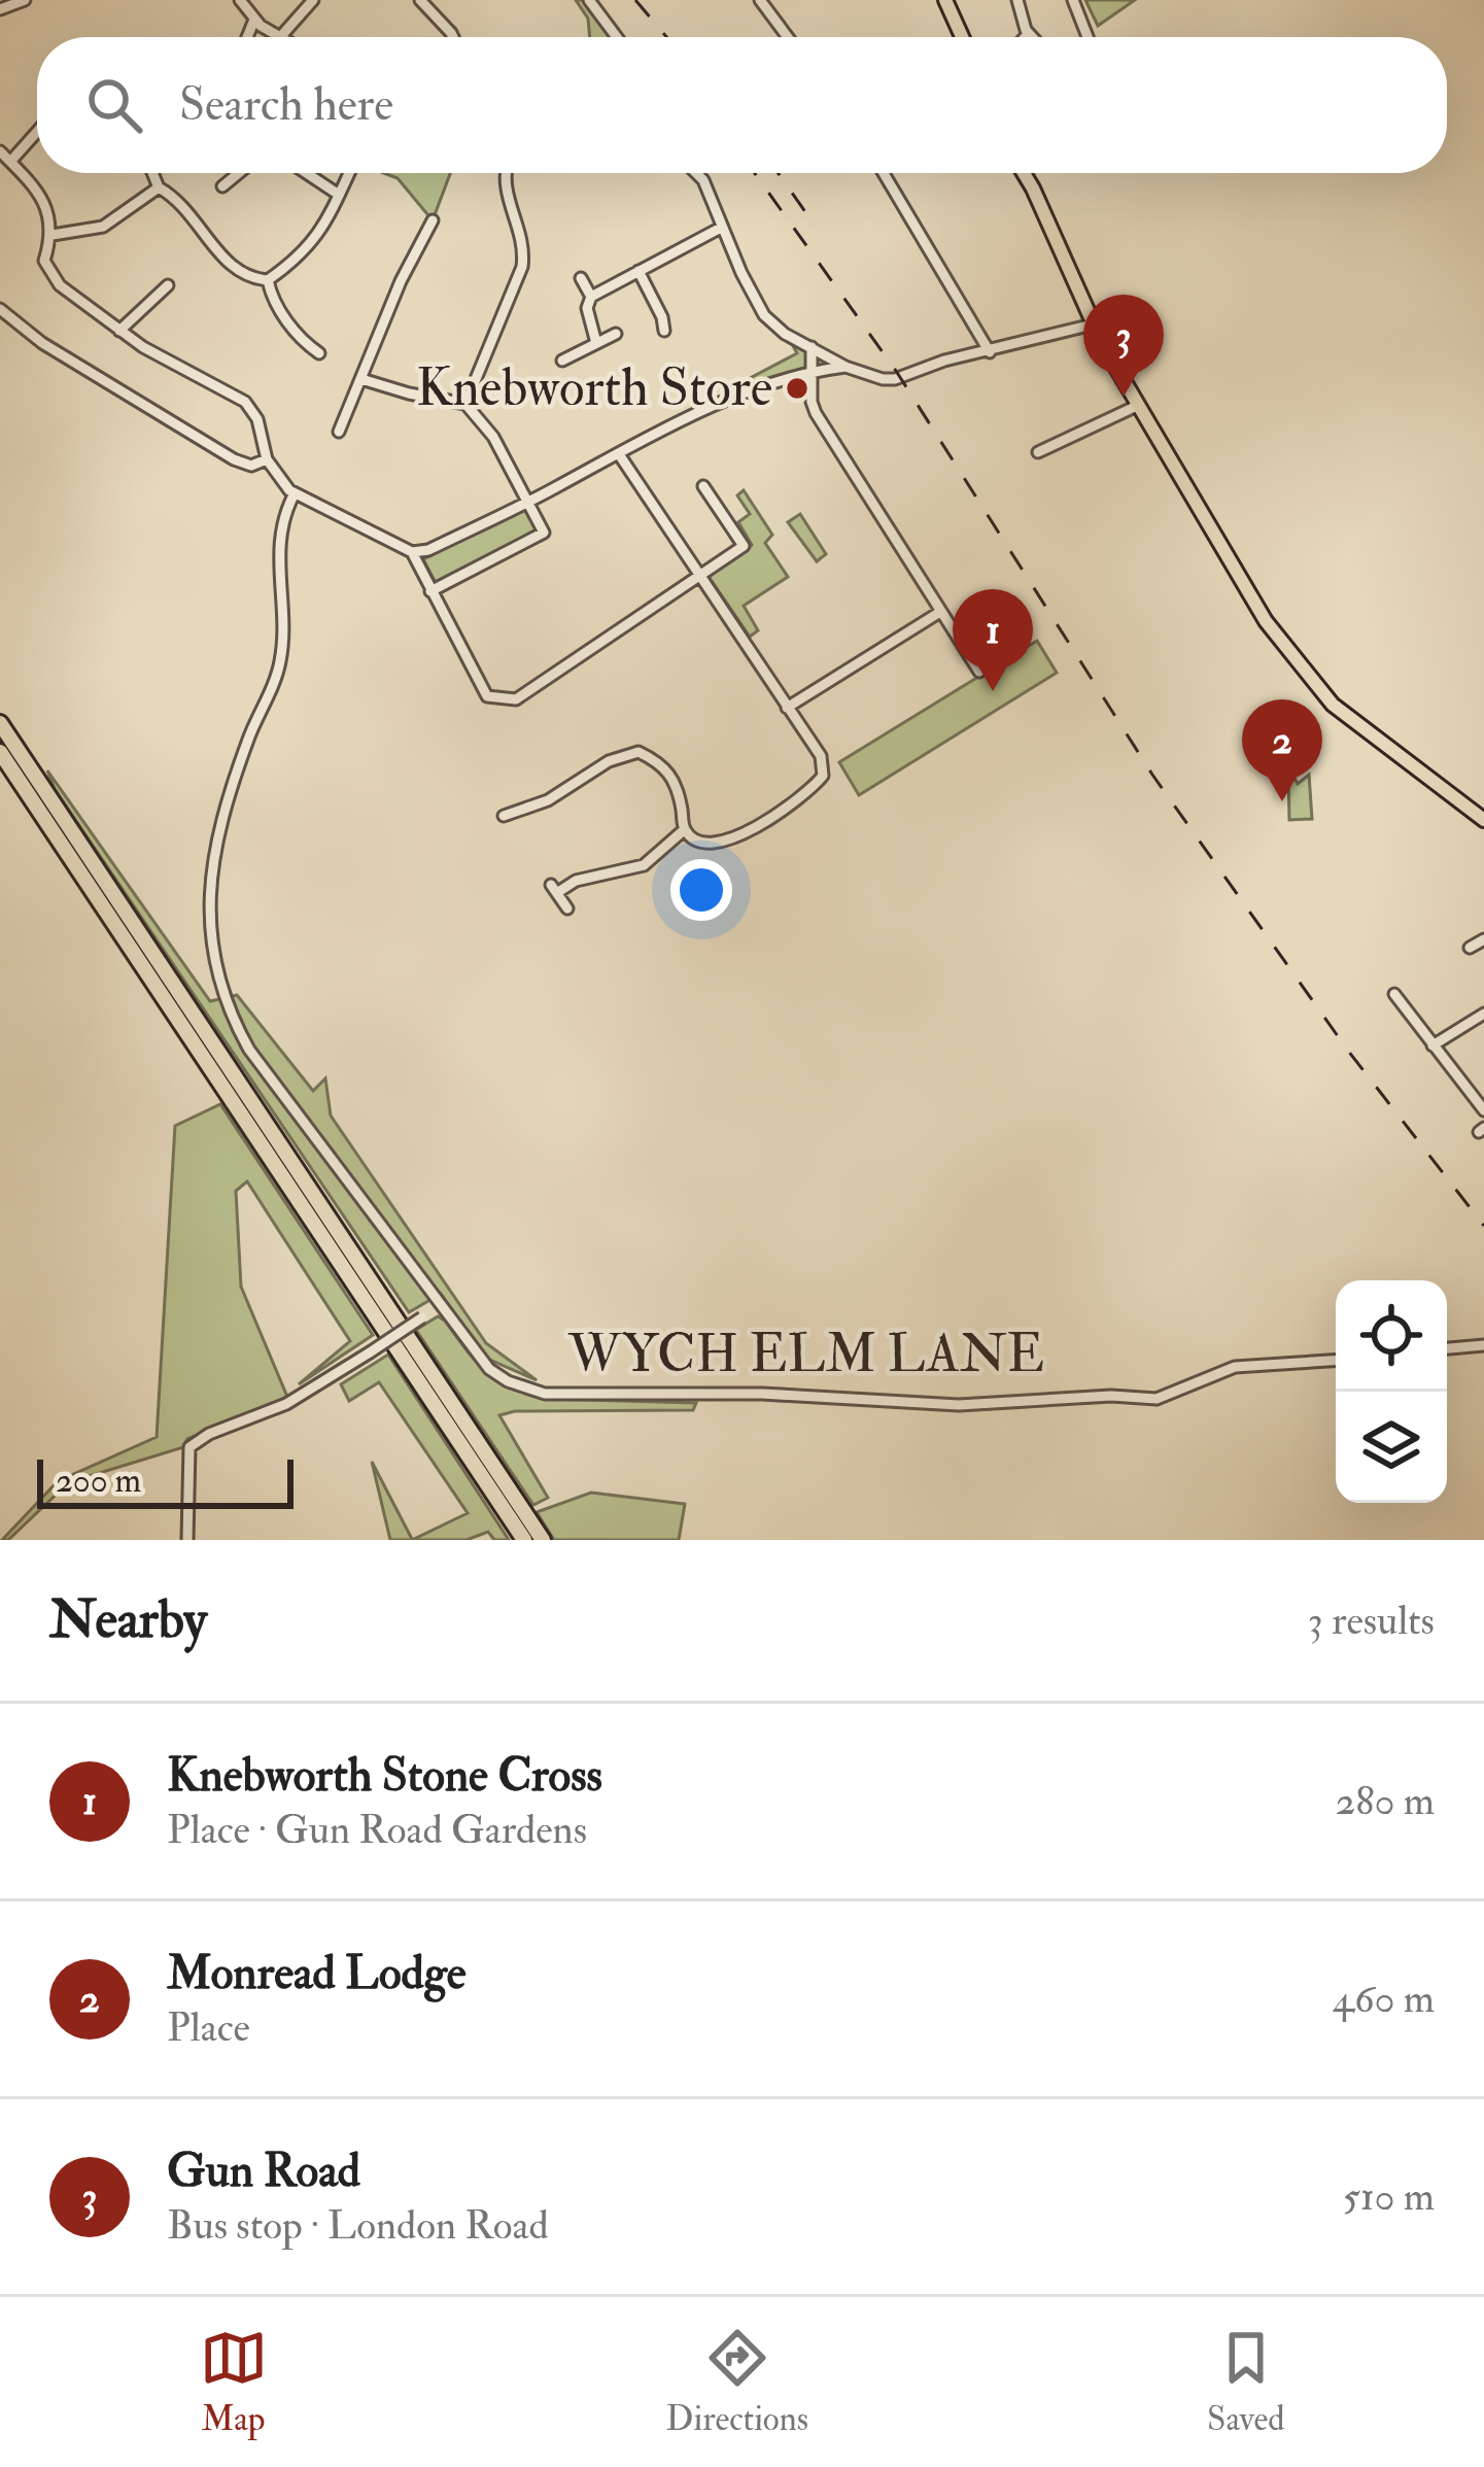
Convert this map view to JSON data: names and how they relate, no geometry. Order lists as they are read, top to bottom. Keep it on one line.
{"streets":{"street":["WYCH ELM LANE"]},"places":["Knebworth Store"],"scale_bar":"200 m","page":{"search":"Search here","pins":["3","1","2"],"scale":"200 m","heading":["Nearby","3 results"],"list":[{"mark":"1","name":"Knebworth Stone Cross","note":"Place · Gun Road Gardens","value":"280 m"},{"mark":"2","name":"Monread Lodge","note":"Place","value":"460 m"},{"mark":"3","name":"Gun Road","note":"Bus stop · London Road","value":"510 m"}],"nav":["Map","Directions","Saved"]}}
